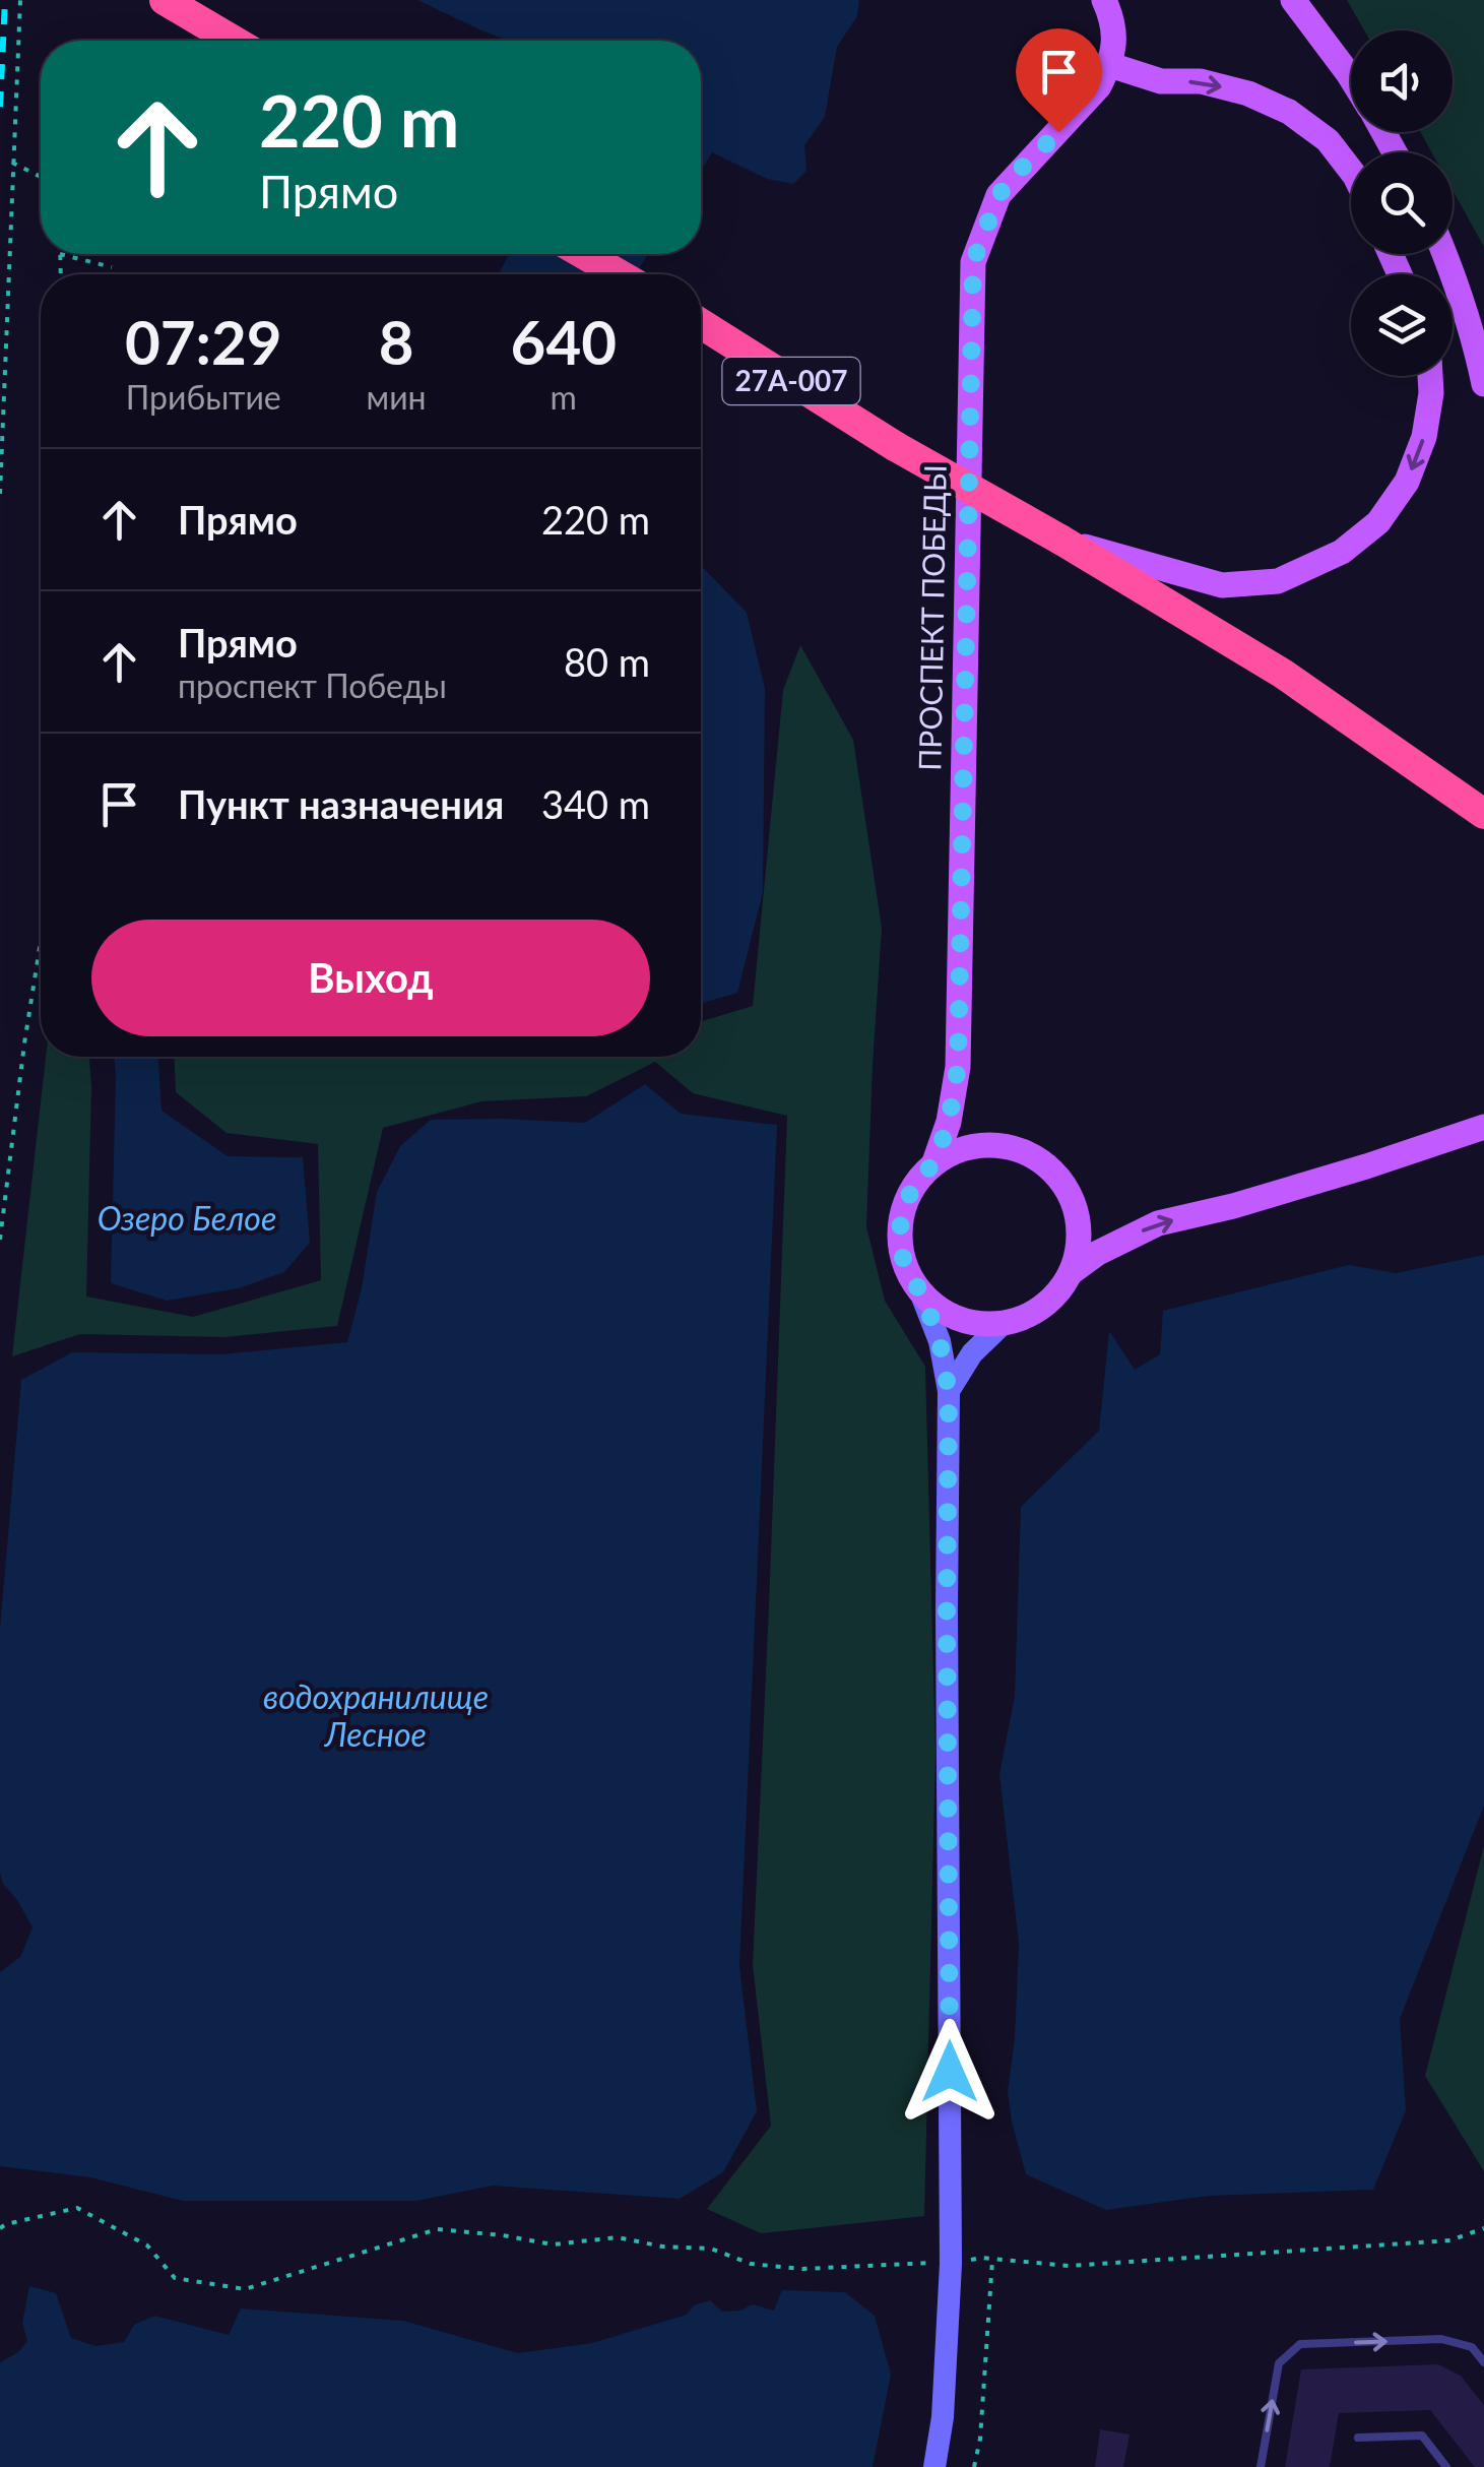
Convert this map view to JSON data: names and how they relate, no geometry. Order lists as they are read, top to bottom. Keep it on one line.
{"streets":{"highway":["27А-007"],"main road":["ПРОСПЕКТ ПОБЕДЫ"]},"water":["Озеро Белое","водохранилище Лесное"],"page":{"turn":["220 m","Прямо"],"eta":["07:29","Прибытие","8","мин","640","m"],"list":[{"name":"Прямо","value":"220 m"},{"name":"Прямо","note":"проспект Победы","value":"80 m"},{"name":"Пункт назначения","value":"340 m"}],"buttons":"Выход"}}
